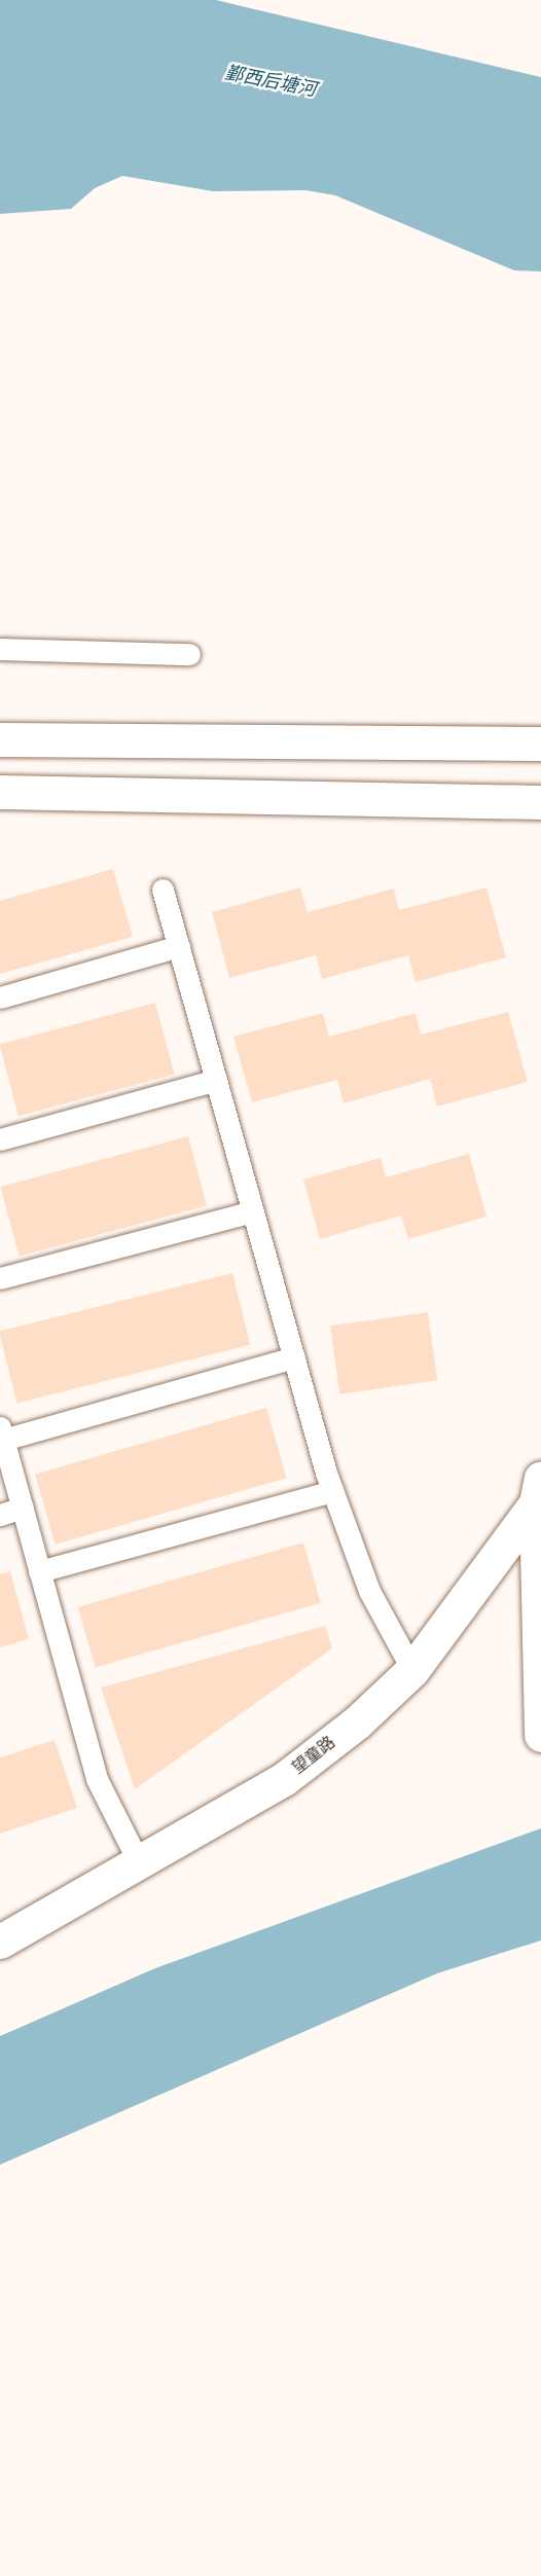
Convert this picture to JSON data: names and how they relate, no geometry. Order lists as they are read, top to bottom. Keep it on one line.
{"streets":{"street":["望童路"]},"water":["鄞西后塘河"]}
